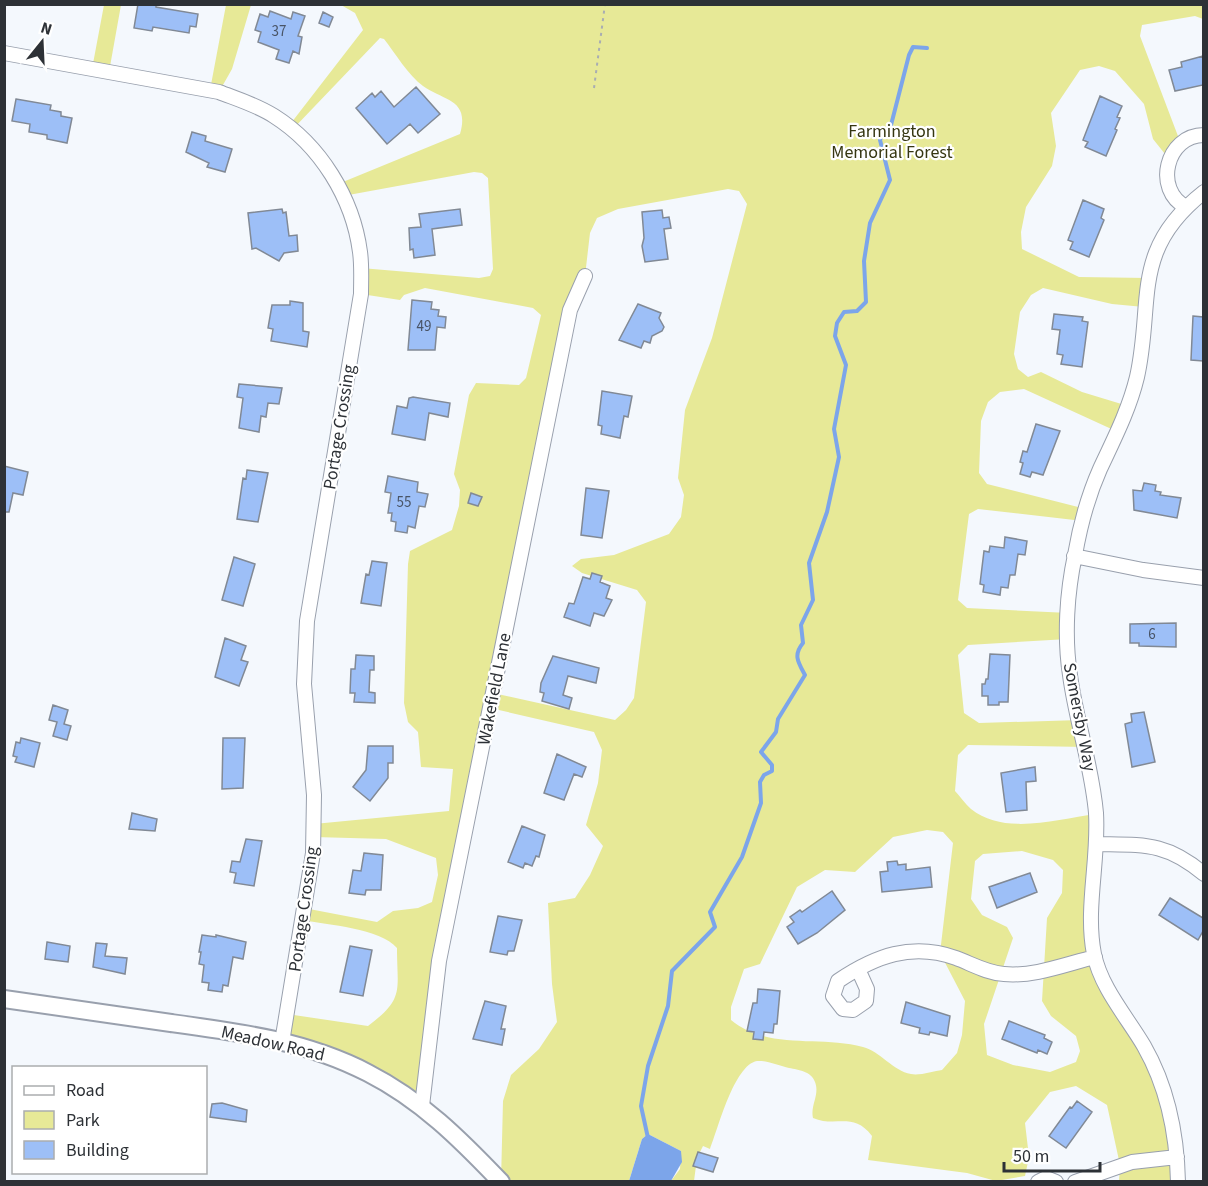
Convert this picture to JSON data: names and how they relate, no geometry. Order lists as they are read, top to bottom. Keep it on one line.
{"streets":{"street":["Portage Crossing","Wakefield Lane","Somersby Way","Meadow Road"]},"crossings":[["Portage Crossing","Meadow Road"],["Wakefield Lane","Meadow Road"]],"parks":["Farmington Memorial Forest"],"house_numbers":["37","49","55","6"],"legend":["Road","Park","Building"],"scale_bar":"50 m","north":"top"}
